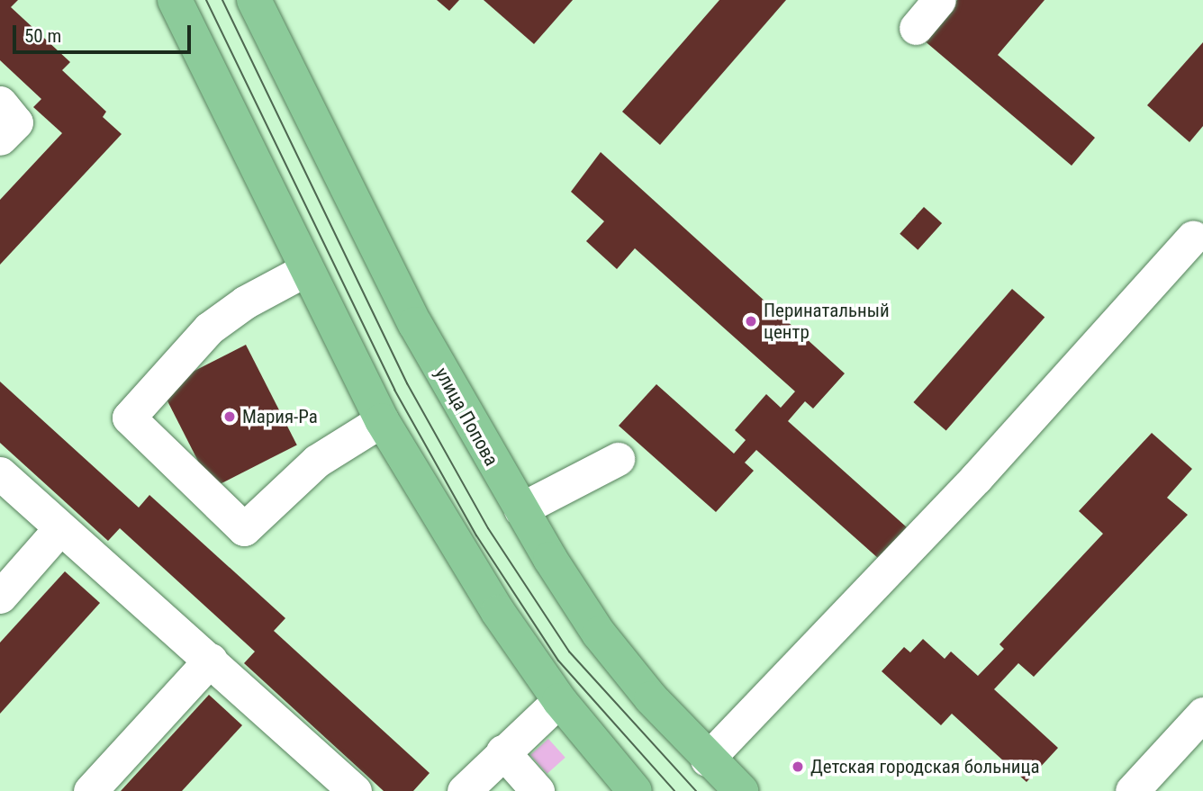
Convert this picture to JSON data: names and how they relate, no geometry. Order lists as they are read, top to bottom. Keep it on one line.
{"streets":{"main road":["улица Попова"]},"places":["Перинатальный центр","Мария-Ра","Детская городская больница"],"scale_bar":"50 m"}
